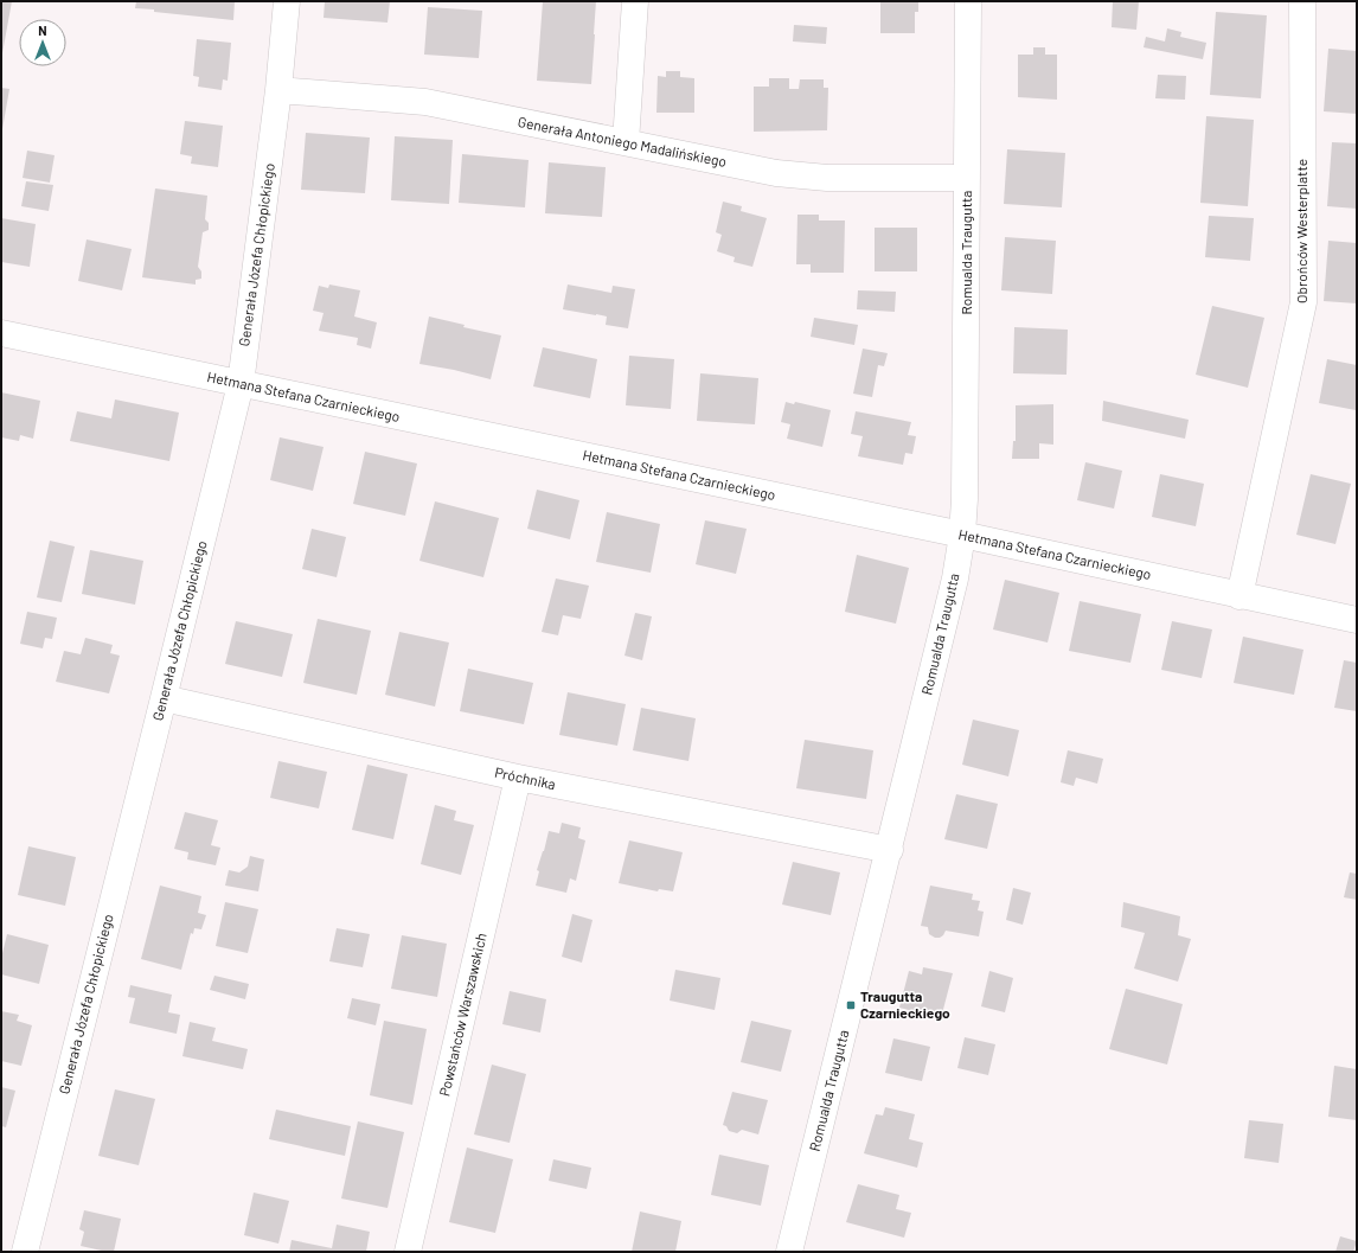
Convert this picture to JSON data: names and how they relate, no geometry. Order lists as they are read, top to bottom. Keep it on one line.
{"streets":{"street":["Generała Antoniego Madalińskiego","Obrońców Westerplatte","Romualda Traugutta","Generała Józefa Chłopickiego","Hetmana Stefana Czarnieckiego","Próchnika","Powstańców Warszawskich"]},"crossings":[["Generała Antoniego Madalińskiego","Romualda Traugutta"],["Generała Antoniego Madalińskiego","Generała Józefa Chłopickiego"],["Obrońców Westerplatte","Hetmana Stefana Czarnieckiego"],["Romualda Traugutta","Hetmana Stefana Czarnieckiego"],["Romualda Traugutta","Próchnika"],["Generała Józefa Chłopickiego","Hetmana Stefana Czarnieckiego"],["Generała Józefa Chłopickiego","Próchnika"],["Próchnika","Powstańców Warszawskich"]],"places":{"transit":["Traugutta Czarnieckiego"]},"north":"top"}
